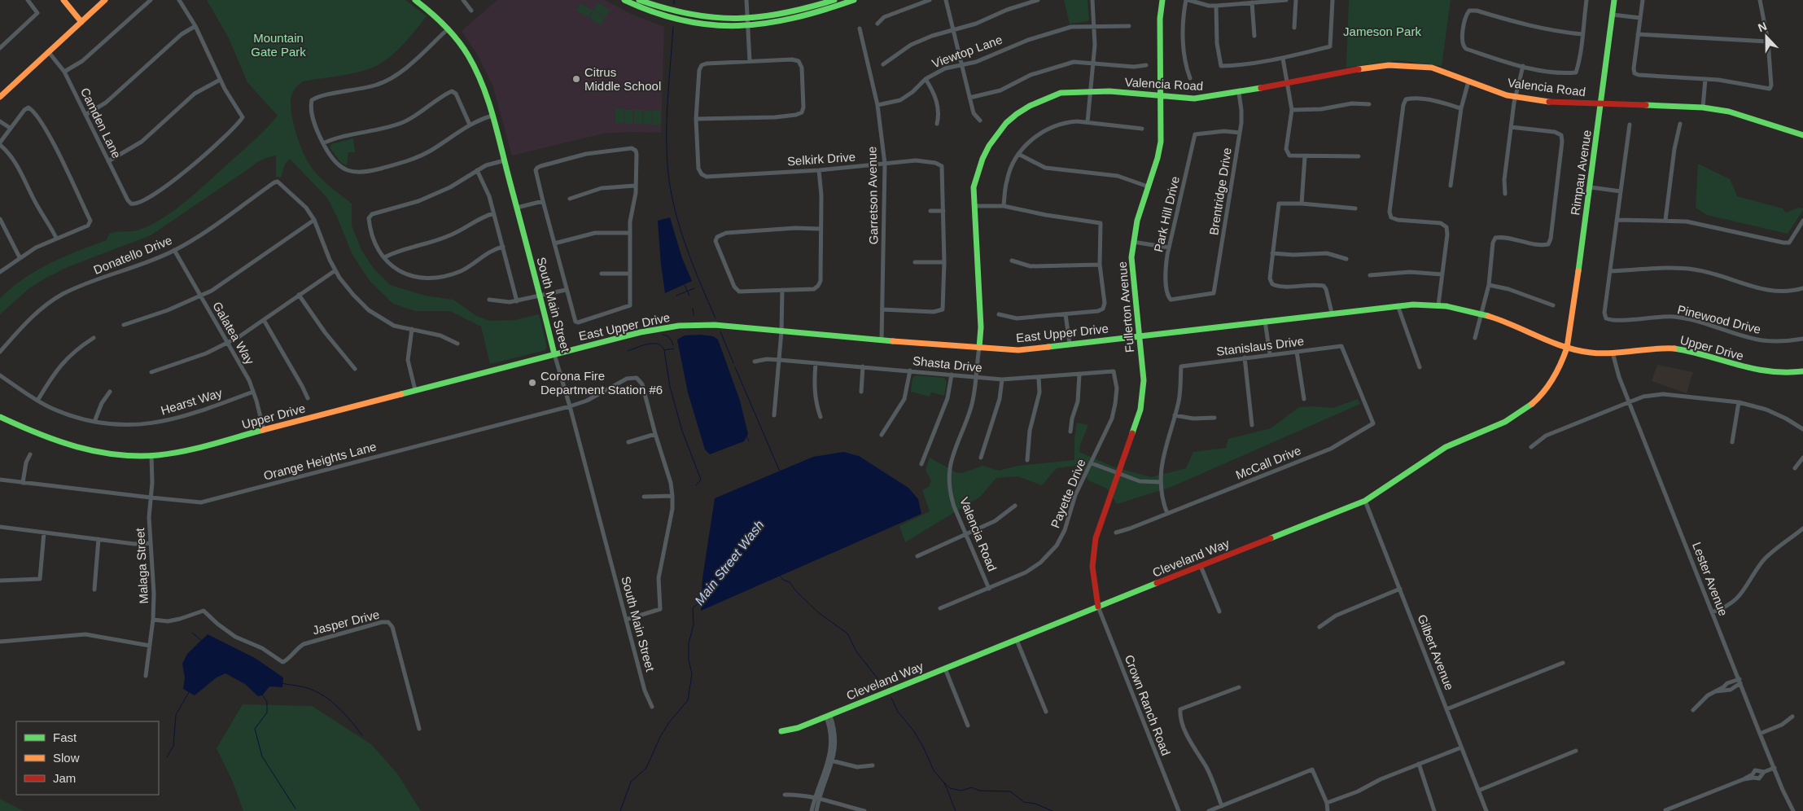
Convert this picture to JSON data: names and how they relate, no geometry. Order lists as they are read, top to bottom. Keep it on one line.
{"streets":{"main road":["Valencia Road","Rimpau Avenue","South Main Street","Fullerton Avenue","East Upper Drive","Upper Drive","Cleveland Way"],"street":["Viewtop Lane","Camden Lane","Selkirk Drive","Brentridge Drive","Garretson Avenue","Park Hill Drive","Donatello Drive","Pinewood Drive","Galatea Way","Stanislaus Drive","Shasta Drive","Hearst Way","Orange Heights Lane","McCall Drive","Payette Drive","Malaga Street","Lester Avenue","Jasper Drive","Gilbert Avenue","Crown Ranch Road"]},"crossings":[["Viewtop Lane","Garretson Avenue"],["Valencia Road","Rimpau Avenue"],["Valencia Road","Brentridge Drive"],["Valencia Road","Fullerton Avenue"],["Valencia Road","East Upper Drive"],["Valencia Road","Shasta Drive"],["Valencia Road","Payette Drive"],["Selkirk Drive","Garretson Avenue"],["Rimpau Avenue","East Upper Drive"],["Rimpau Avenue","Upper Drive"],["Rimpau Avenue","Cleveland Way"],["Brentridge Drive","Park Hill Drive"],["Garretson Avenue","East Upper Drive"],["Donatello Drive","Galatea Way"],["South Main Street","East Upper Drive"],["South Main Street","Upper Drive"],["South Main Street","Orange Heights Lane"],["Fullerton Avenue","East Upper Drive"],["Fullerton Avenue","Cleveland Way"],["Fullerton Avenue","Crown Ranch Road"],["East Upper Drive","Upper Drive"],["East Upper Drive","Cleveland Way"],["Galatea Way","Upper Drive"],["Galatea Way","Hearst Way"],["Stanislaus Drive","McCall Drive"],["Upper Drive","Cleveland Way"],["Upper Drive","Malaga Street"],["Upper Drive","Lester Avenue"],["Shasta Drive","Payette Drive"],["Orange Heights Lane","Malaga Street"],["Cleveland Way","Gilbert Avenue"],["Cleveland Way","Crown Ranch Road"],["Malaga Street","Jasper Drive"]],"water":["Main Street Wash"],"parks":["Jameson Park","Mountain Gate Park"],"places":["Citrus Middle School","Corona Fire Department Station #6"],"legend":["Fast","Slow","Jam"],"north":"top"}
